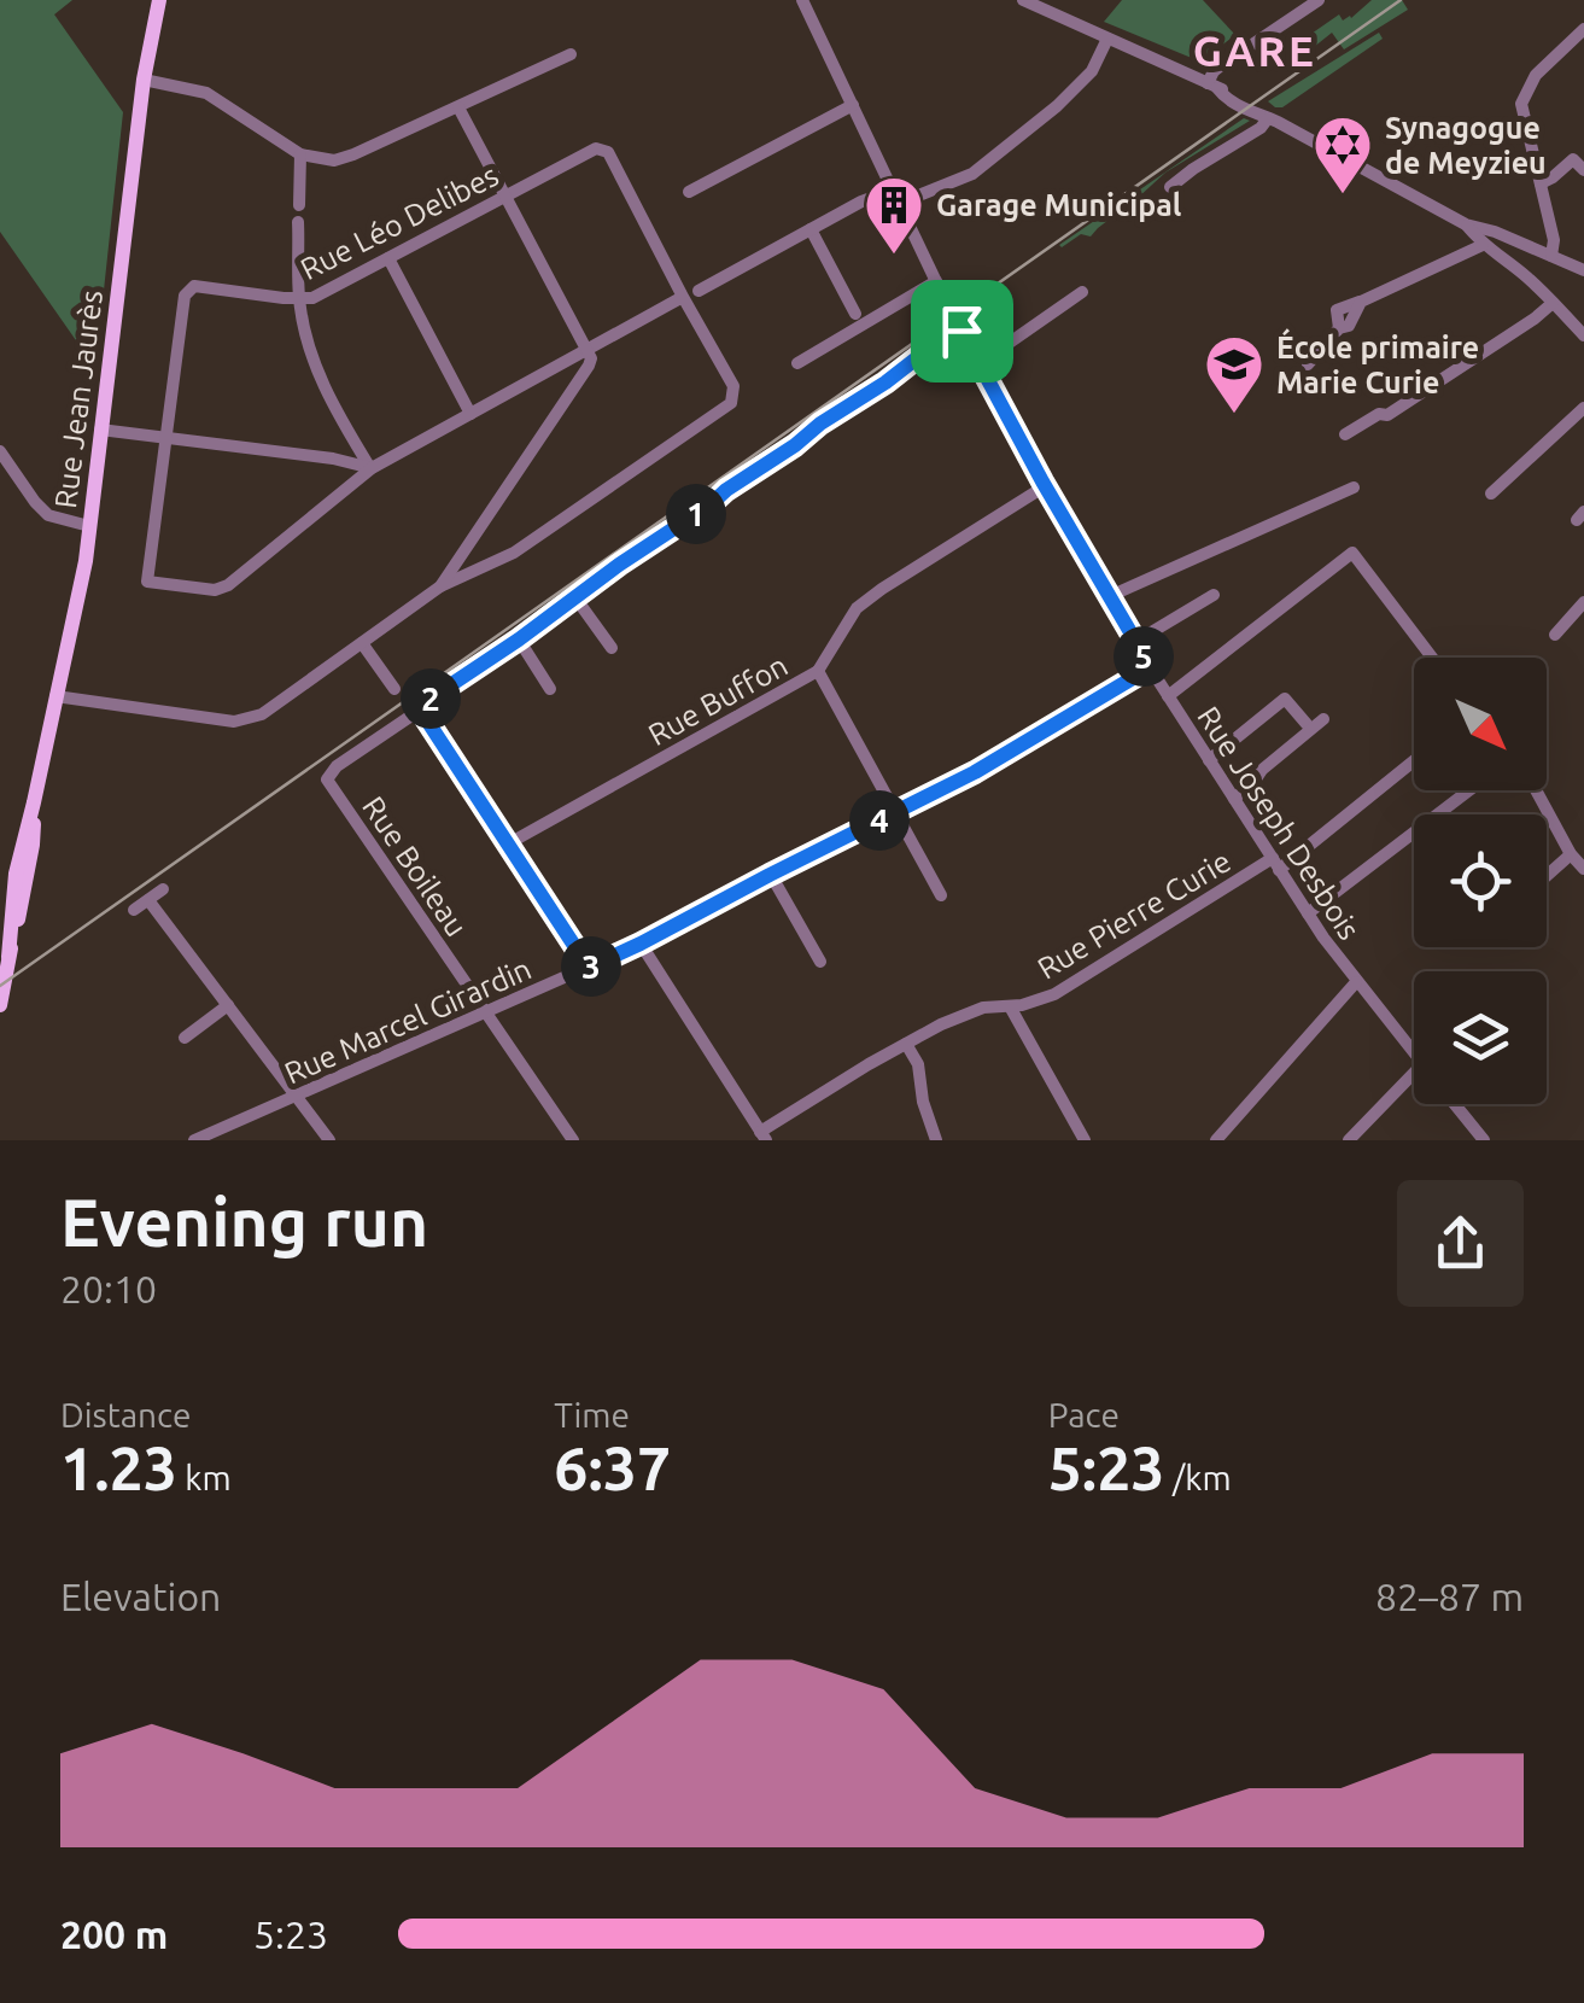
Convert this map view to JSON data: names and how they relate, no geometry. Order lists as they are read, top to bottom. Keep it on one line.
{"streets":{"main road":["Rue Jean Jaurès"],"street":["Rue Léo Delibes","Rue Buffon","Rue Joseph Desbois","Rue Boileau","Rue Pierre Curie","Rue Marcel Girardin"]},"crossings":[["Rue Buffon","Rue Joseph Desbois"],["Rue Joseph Desbois","Rue Pierre Curie"],["Rue Joseph Desbois","Rue Marcel Girardin"],["Rue Boileau","Rue Marcel Girardin"]],"districts":["GARE"],"places":{"synagogue":["Synagogue de Meyzieu"],"building":["Garage Municipal"],"school or university":["École primaire Marie Curie"]},"north":"bottom right","page":{"pins":["1","5","2","4","3"],"heading":["Evening run","20:10"],"stats":[["Distance","1.23 km"],["Time","6:37"],["Pace","5:23 /km"]],"chart":["Elevation","82–87 m"],"list":[{"name":"200 m","note":"5:23"}]}}
